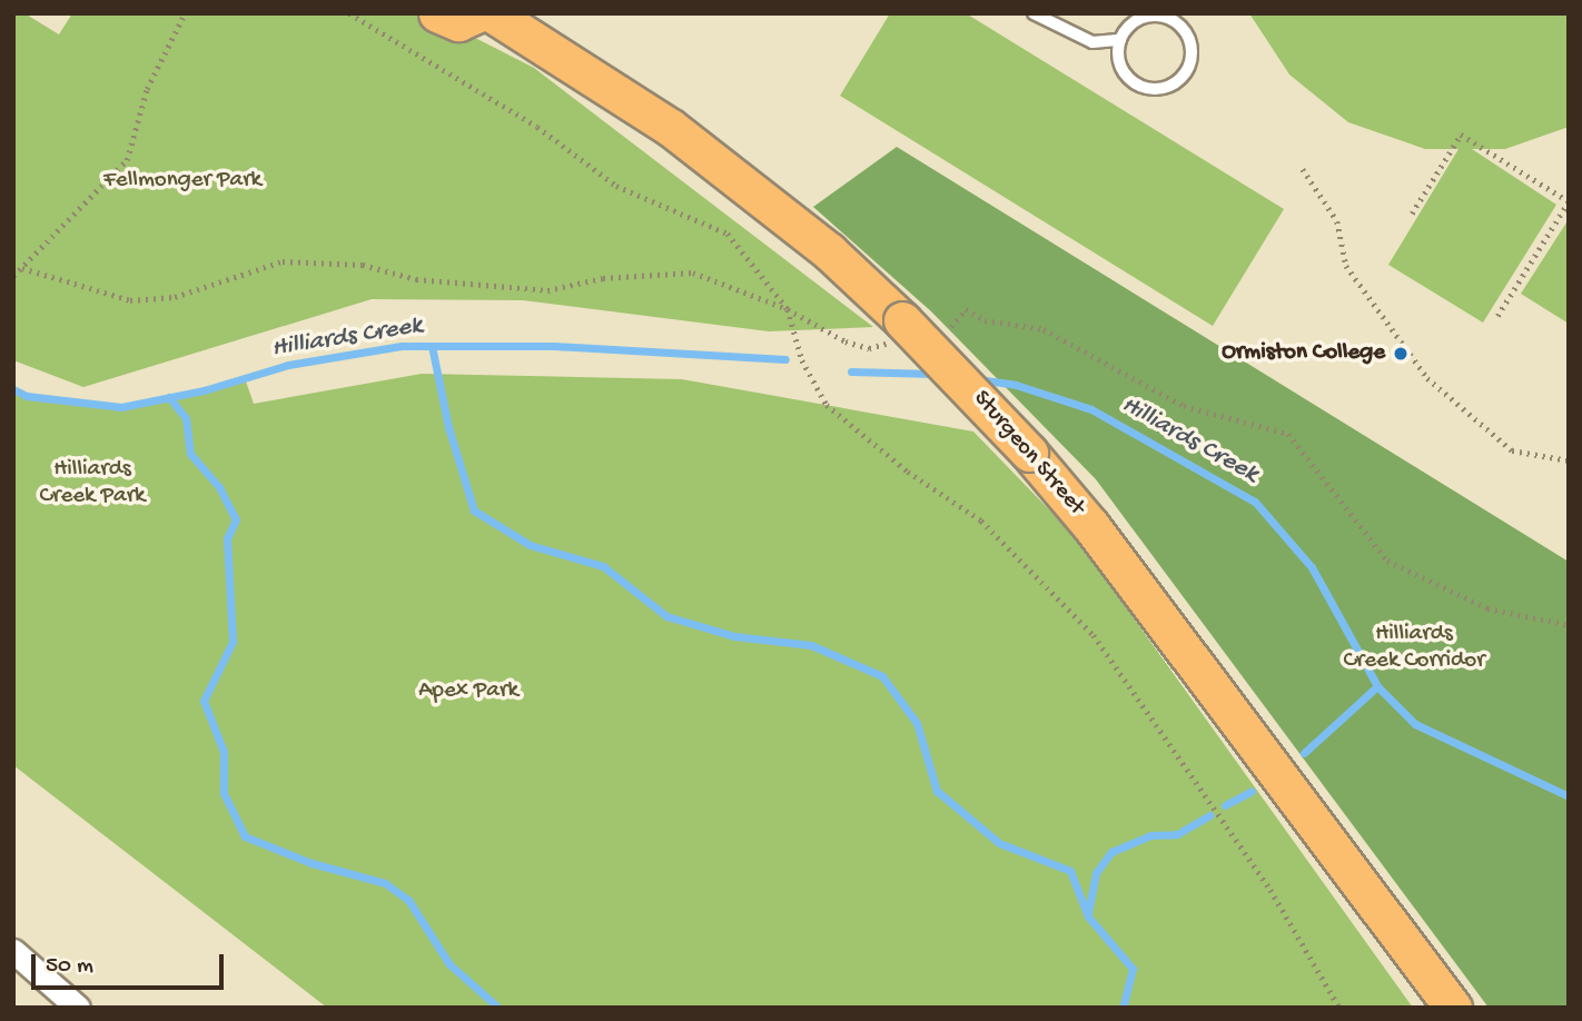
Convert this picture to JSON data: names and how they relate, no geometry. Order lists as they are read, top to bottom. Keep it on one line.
{"streets":{"main road":["Sturgeon Street"]},"water":["Hilliards Creek"],"parks":["Fellmonger Park","Hilliards Creek Park","Hilliards Creek Corridor","Apex Park"],"places":["Ormiston College"],"scale_bar":"50 m"}
